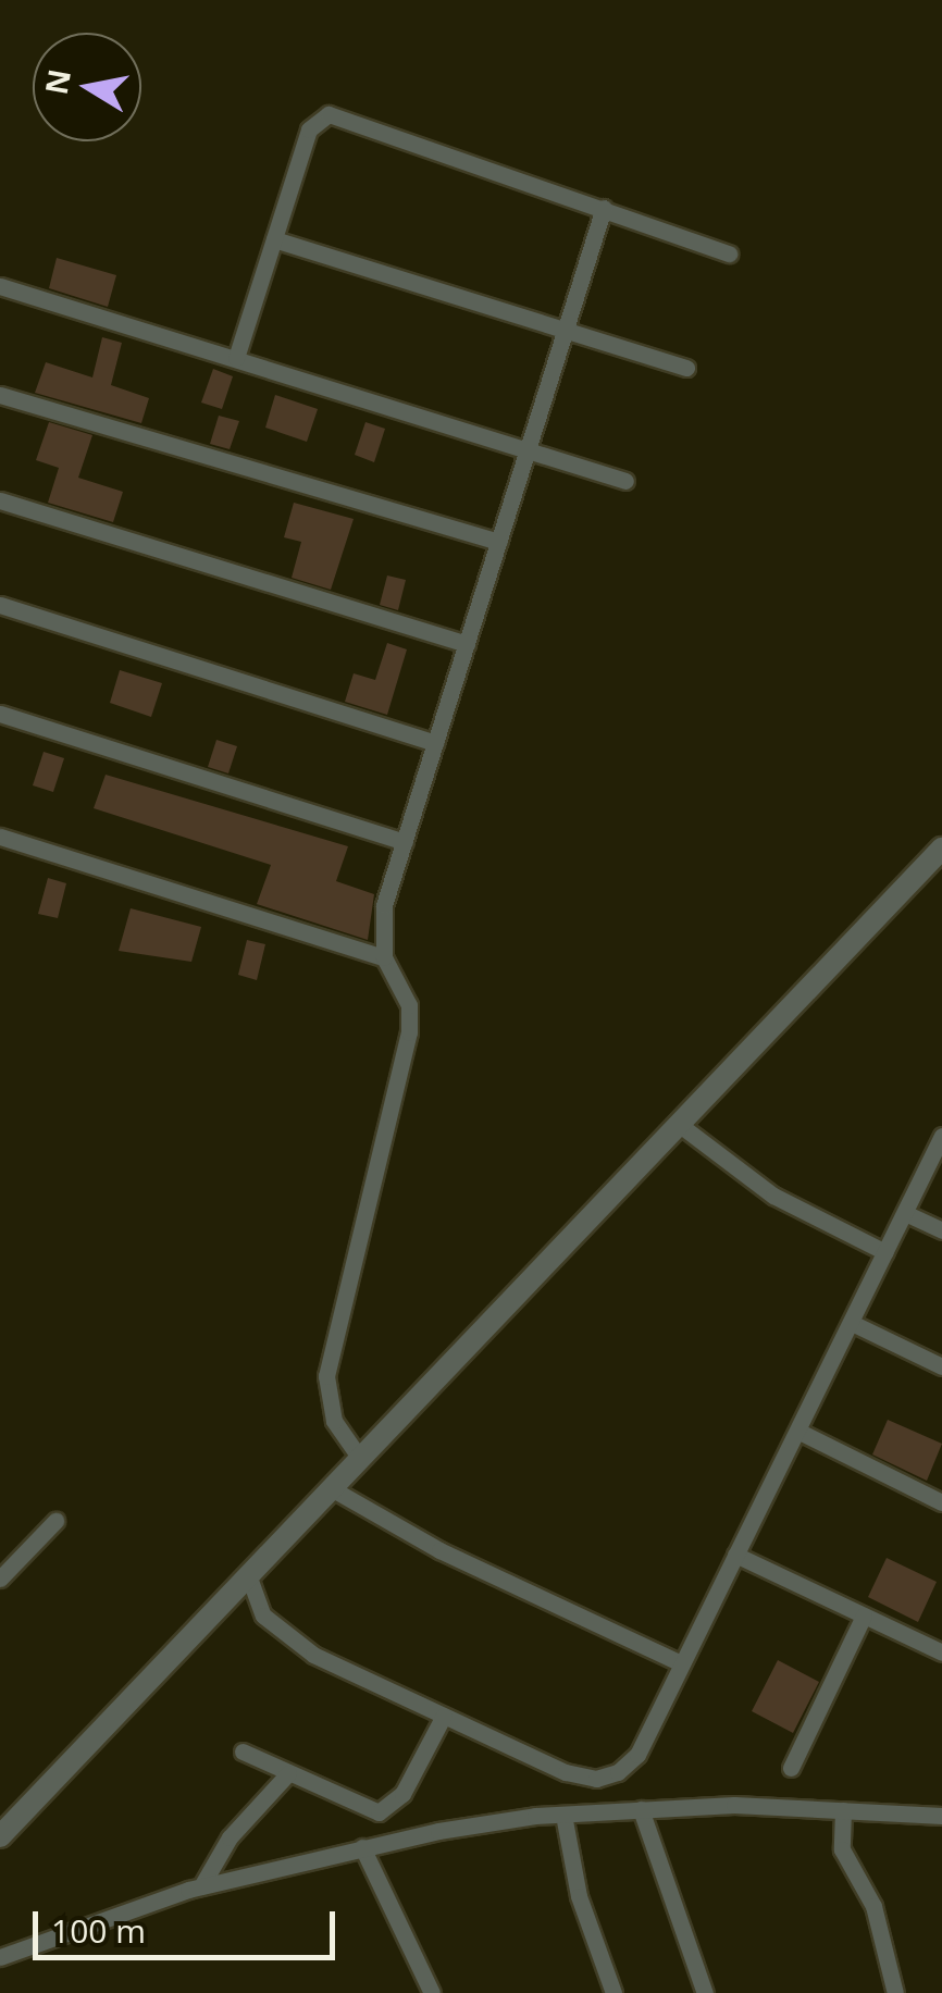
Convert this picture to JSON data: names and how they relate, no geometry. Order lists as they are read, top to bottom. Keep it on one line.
{"scale_bar":"100 m","north":"left"}
